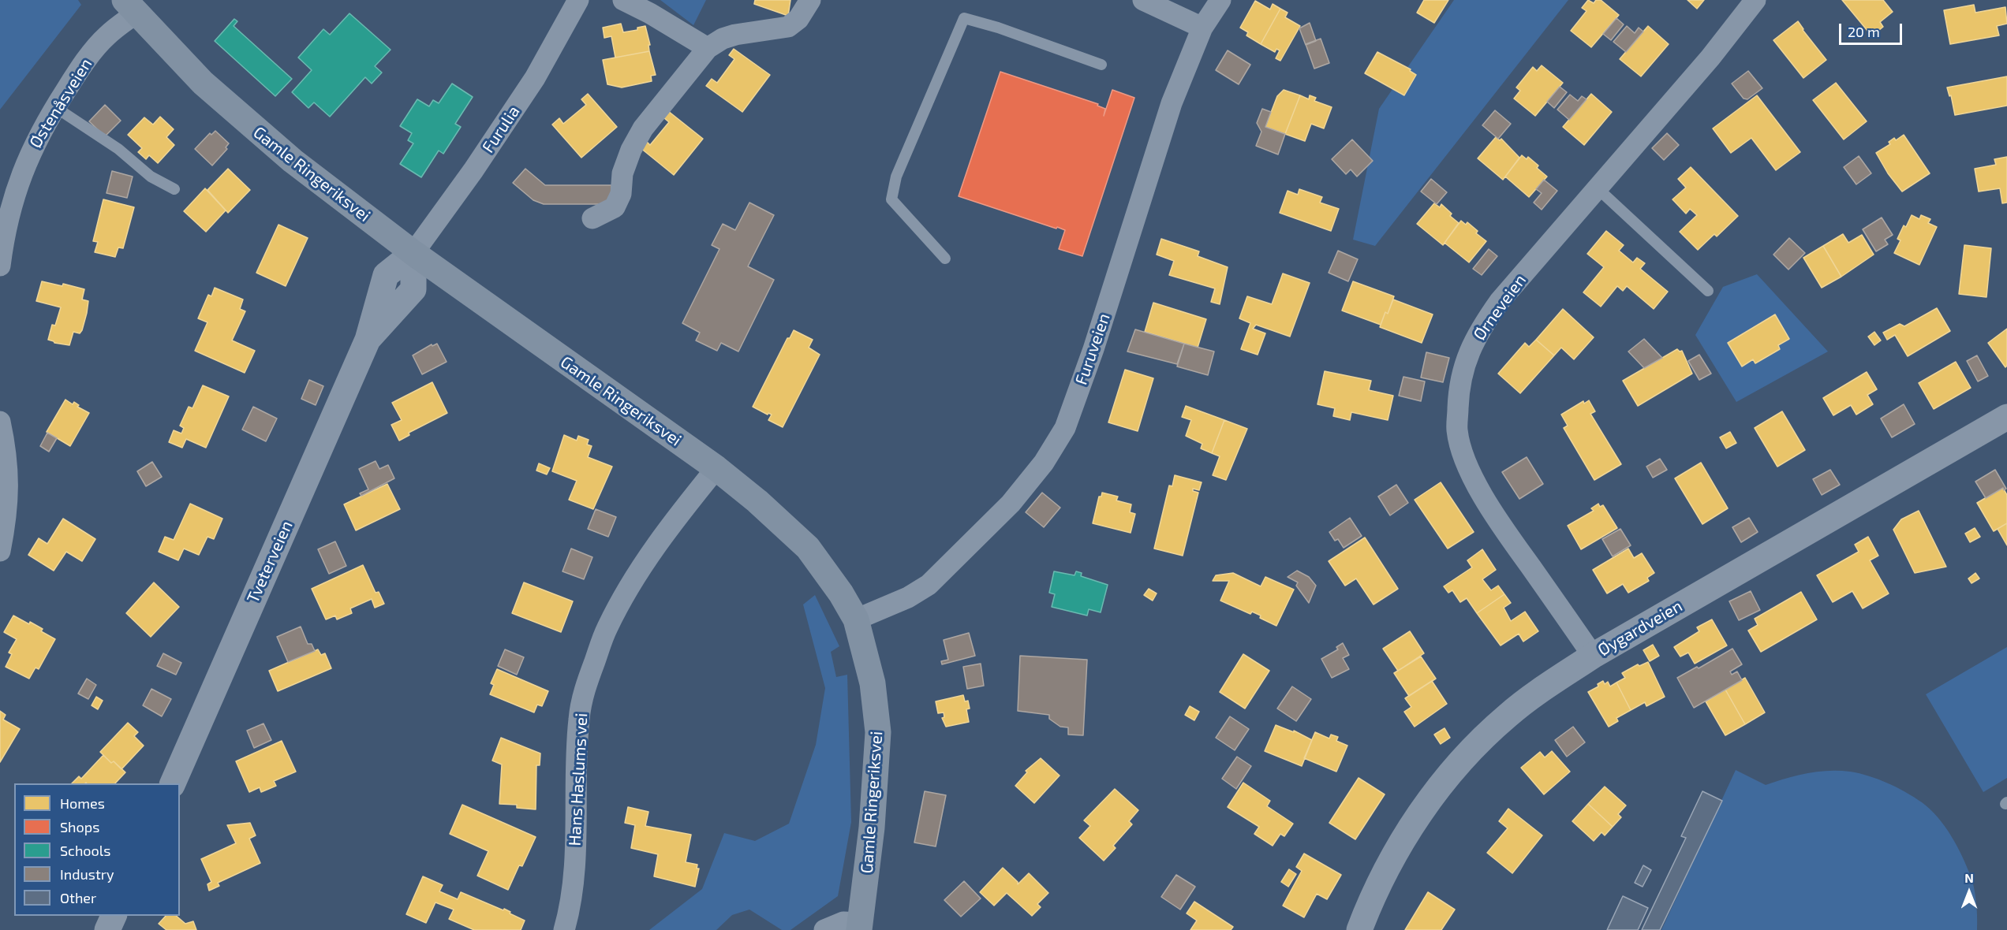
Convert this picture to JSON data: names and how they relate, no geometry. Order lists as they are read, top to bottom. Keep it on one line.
{"streets":{"main road":["Gamle Ringeriksvei"],"street":["Østenåsveien","Furulia","Ørneveien","Furuveien","Tveterveien","Øygardveien","Hans Haslums vei"]},"crossings":[["Østenåsveien","Gamle Ringeriksvei"],["Furulia","Gamle Ringeriksvei"],["Furulia","Tveterveien"],["Gamle Ringeriksvei","Furuveien"],["Gamle Ringeriksvei","Tveterveien"],["Gamle Ringeriksvei","Hans Haslums vei"],["Ørneveien","Øygardveien"]],"legend":["Homes","Shops","Schools","Industry","Other"],"scale_bar":"20 m","north":"top"}
